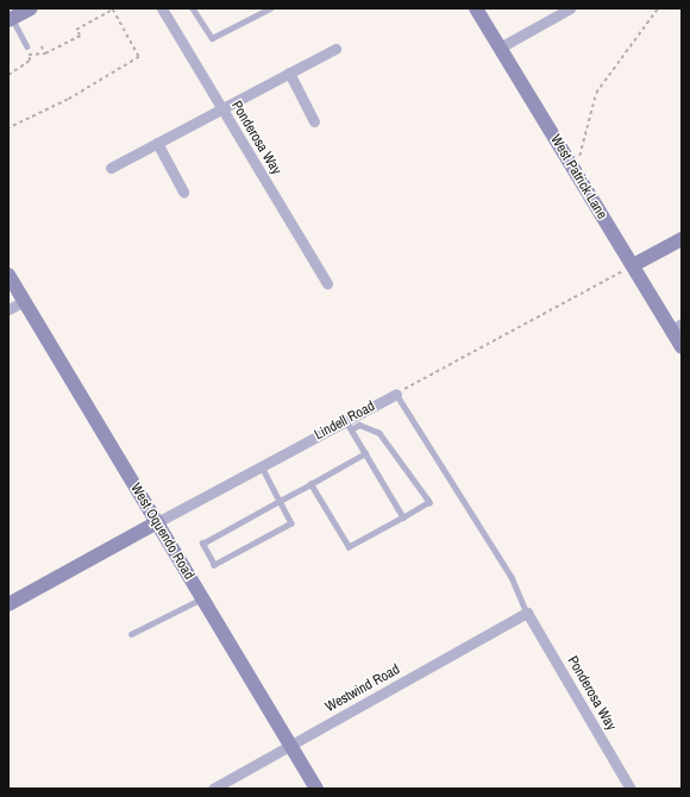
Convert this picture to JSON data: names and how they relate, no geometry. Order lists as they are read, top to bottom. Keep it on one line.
{"streets":{"street":["Ponderosa Way","West Patrick Lane","Lindell Road","West Oquendo Road","Westwind Road"]},"crossings":[["Ponderosa Way","Westwind Road"],["Lindell Road","West Oquendo Road"],["West Oquendo Road","Westwind Road"]]}
